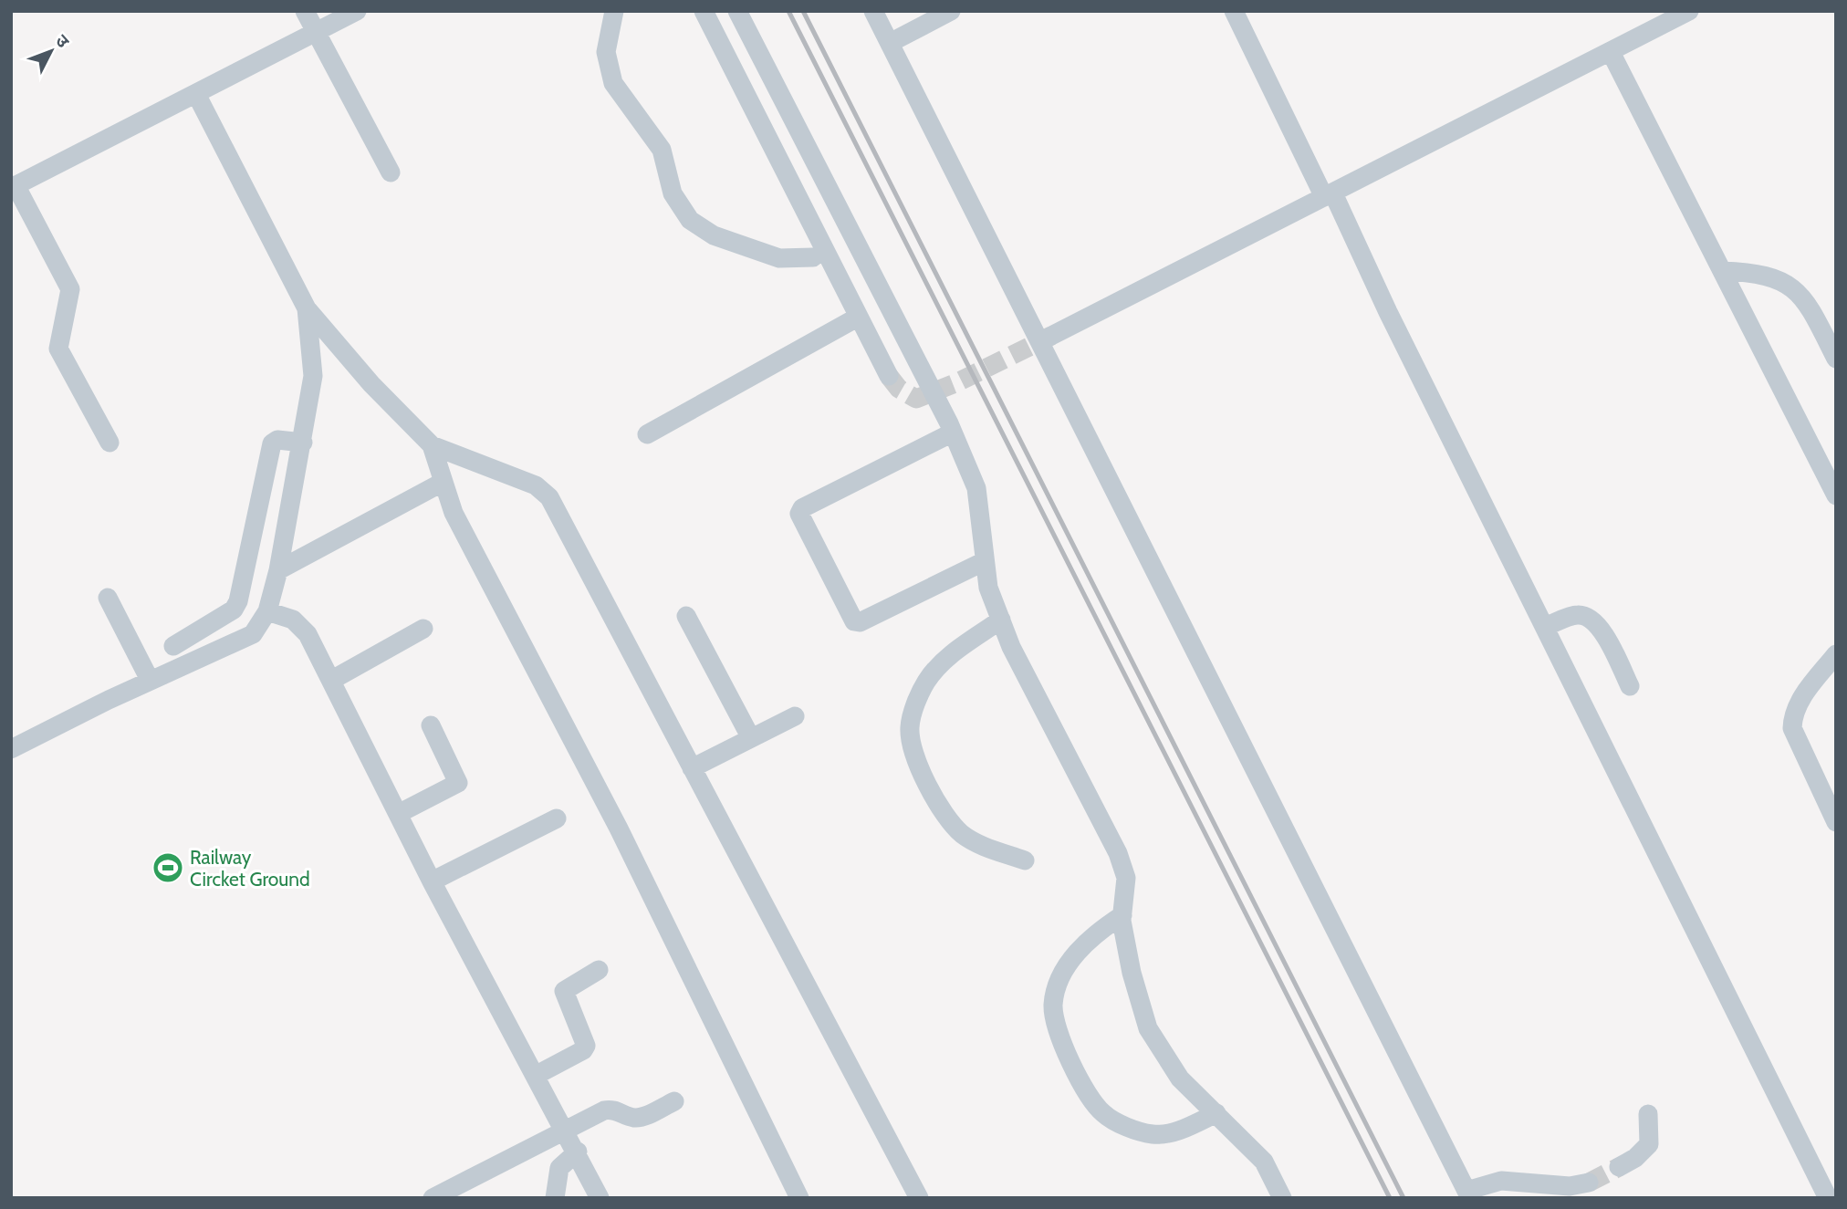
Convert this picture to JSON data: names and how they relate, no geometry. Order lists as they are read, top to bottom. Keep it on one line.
{"places":{"sports":["Railway Circket Ground"]},"north":"top right"}
